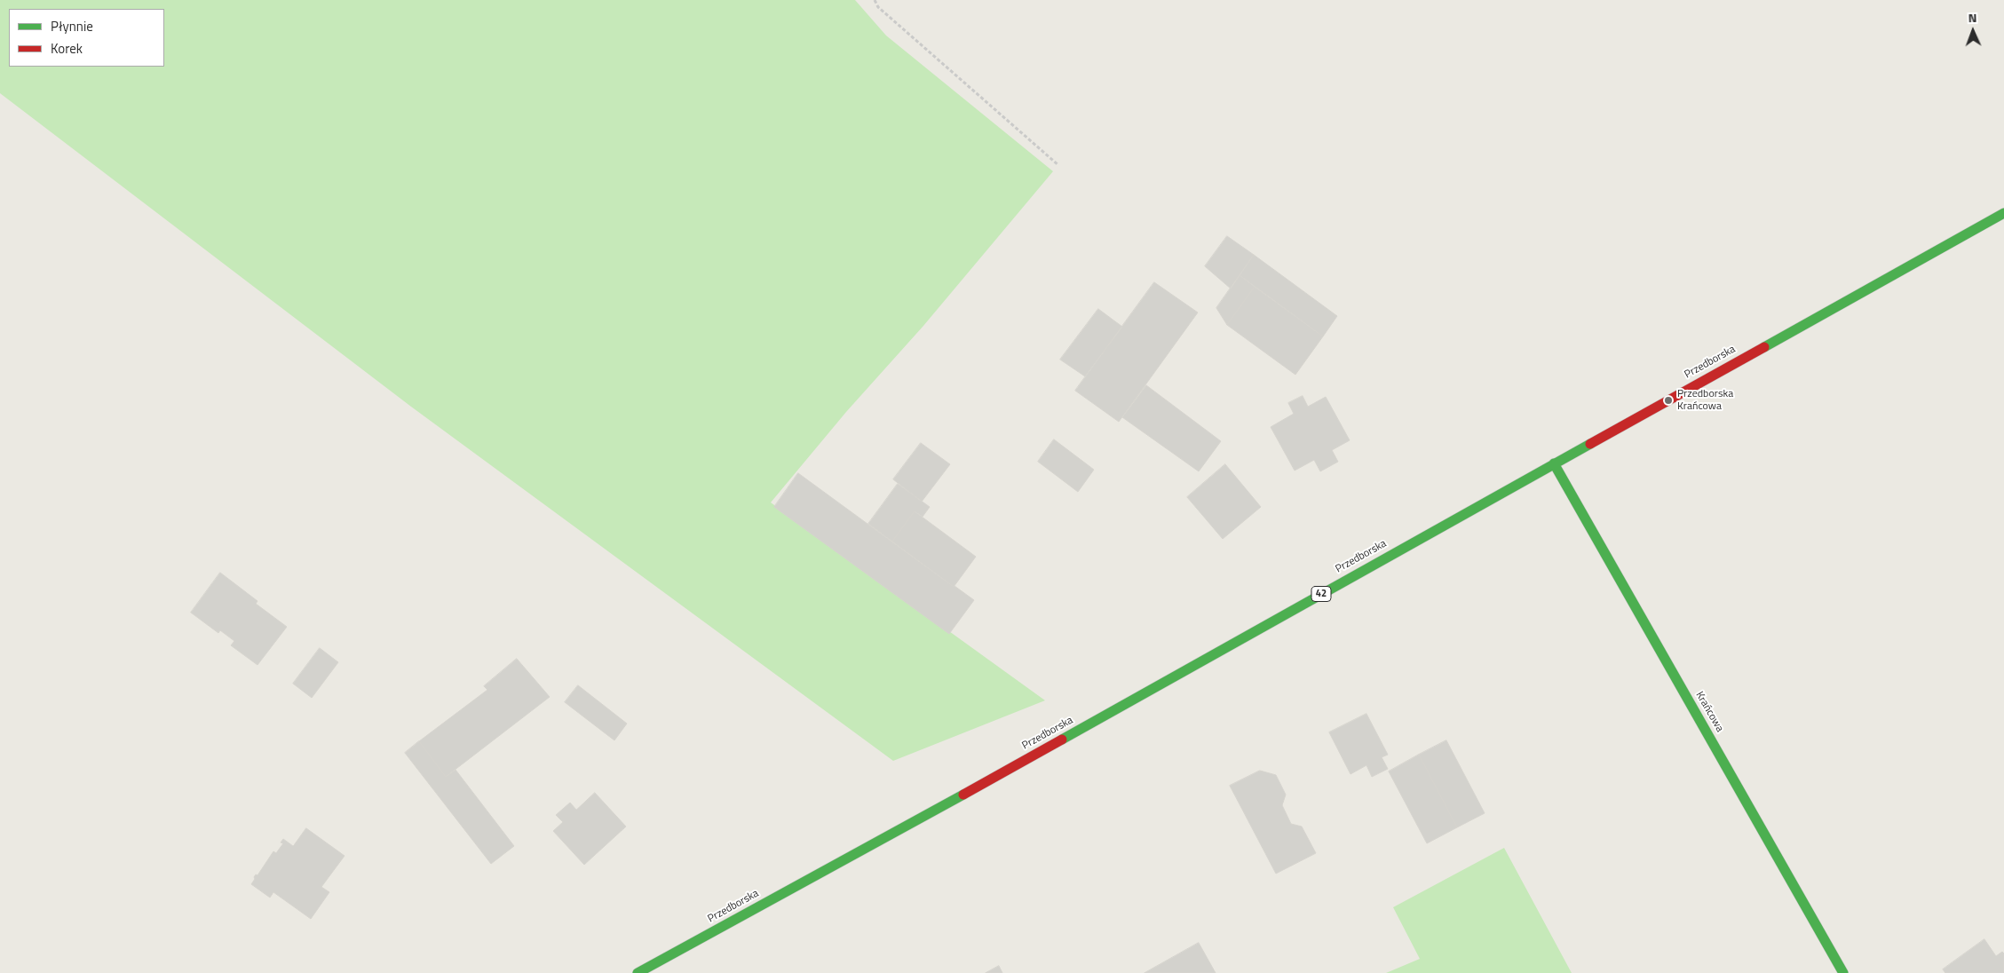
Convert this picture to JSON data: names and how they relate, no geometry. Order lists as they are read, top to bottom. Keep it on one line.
{"streets":{"main road":["Przedborska","42","Krańcowa"]},"crossings":[["Przedborska","Krańcowa"]],"places":["Przedborska Krańcowa"],"legend":["Płynnie","Korek"],"north":"top"}
